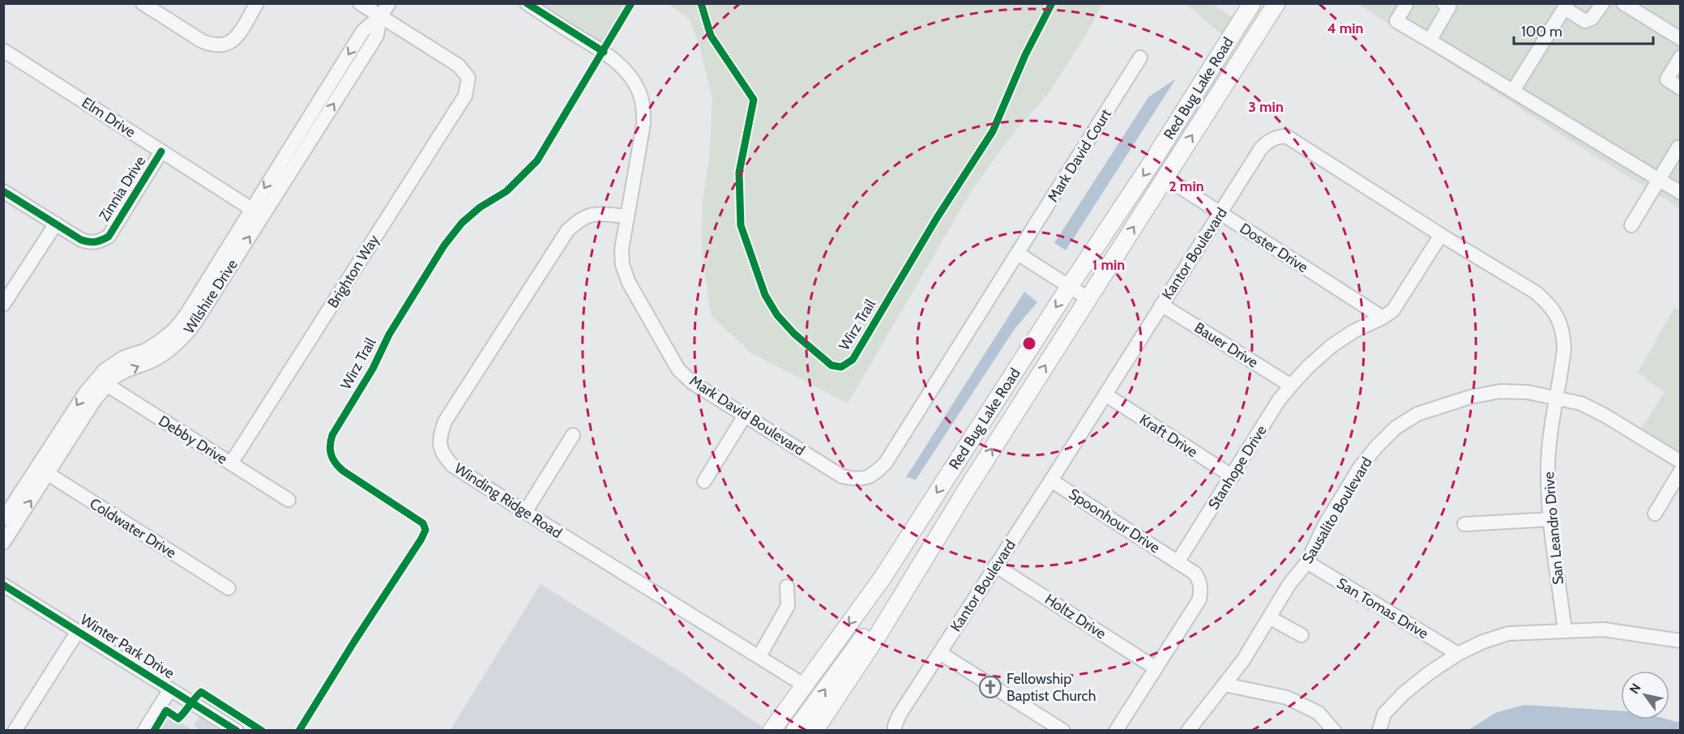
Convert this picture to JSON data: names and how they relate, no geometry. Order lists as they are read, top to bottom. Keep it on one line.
{"streets":{"main road":["Red Bug Lake Road"],"street":["Elm Drive","Mark David Court","Zinnia Drive","Doster Drive","Kantor Boulevard","Brighton Way","Wilshire Drive","Bauer Drive","Mark David Boulevard","Kraft Drive","Debby Drive","Stanhope Drive","Winding Ridge Road","Sausalito Boulevard","Spoonhour Drive","Coldwater Drive","San Leandro Drive","San Tomas Drive","Holtz Drive","Winter Park Drive"],"cycle path":["Wirz Trail"]},"crossings":[["Red Bug Lake Road","Doster Drive"],["Red Bug Lake Road","Winding Ridge Road"],["Elm Drive","Zinnia Drive"],["Elm Drive","Wilshire Drive"],["Mark David Court","Mark David Boulevard"],["Doster Drive","Kantor Boulevard"],["Doster Drive","Stanhope Drive"],["Kantor Boulevard","Bauer Drive"],["Kantor Boulevard","Kraft Drive"],["Kantor Boulevard","Stanhope Drive"],["Kantor Boulevard","Sausalito Boulevard"],["Kantor Boulevard","Spoonhour Drive"],["Kantor Boulevard","San Leandro Drive"],["Kantor Boulevard","Holtz Drive"],["Brighton Way","Wilshire Drive"],["Brighton Way","Debby Drive"],["Wilshire Drive","Debby Drive"],["Wilshire Drive","Coldwater Drive"],["Bauer Drive","Stanhope Drive"],["Mark David Boulevard","Winding Ridge Road"],["Kraft Drive","Stanhope Drive"],["Stanhope Drive","Spoonhour Drive"],["Sausalito Boulevard","San Leandro Drive"],["Sausalito Boulevard","San Tomas Drive"]],"places":{"church":["Fellowship Baptist Church"]},"scale_bar":"100 m","north":"top left","rings":["4 min","3 min","2 min","1 min"]}
